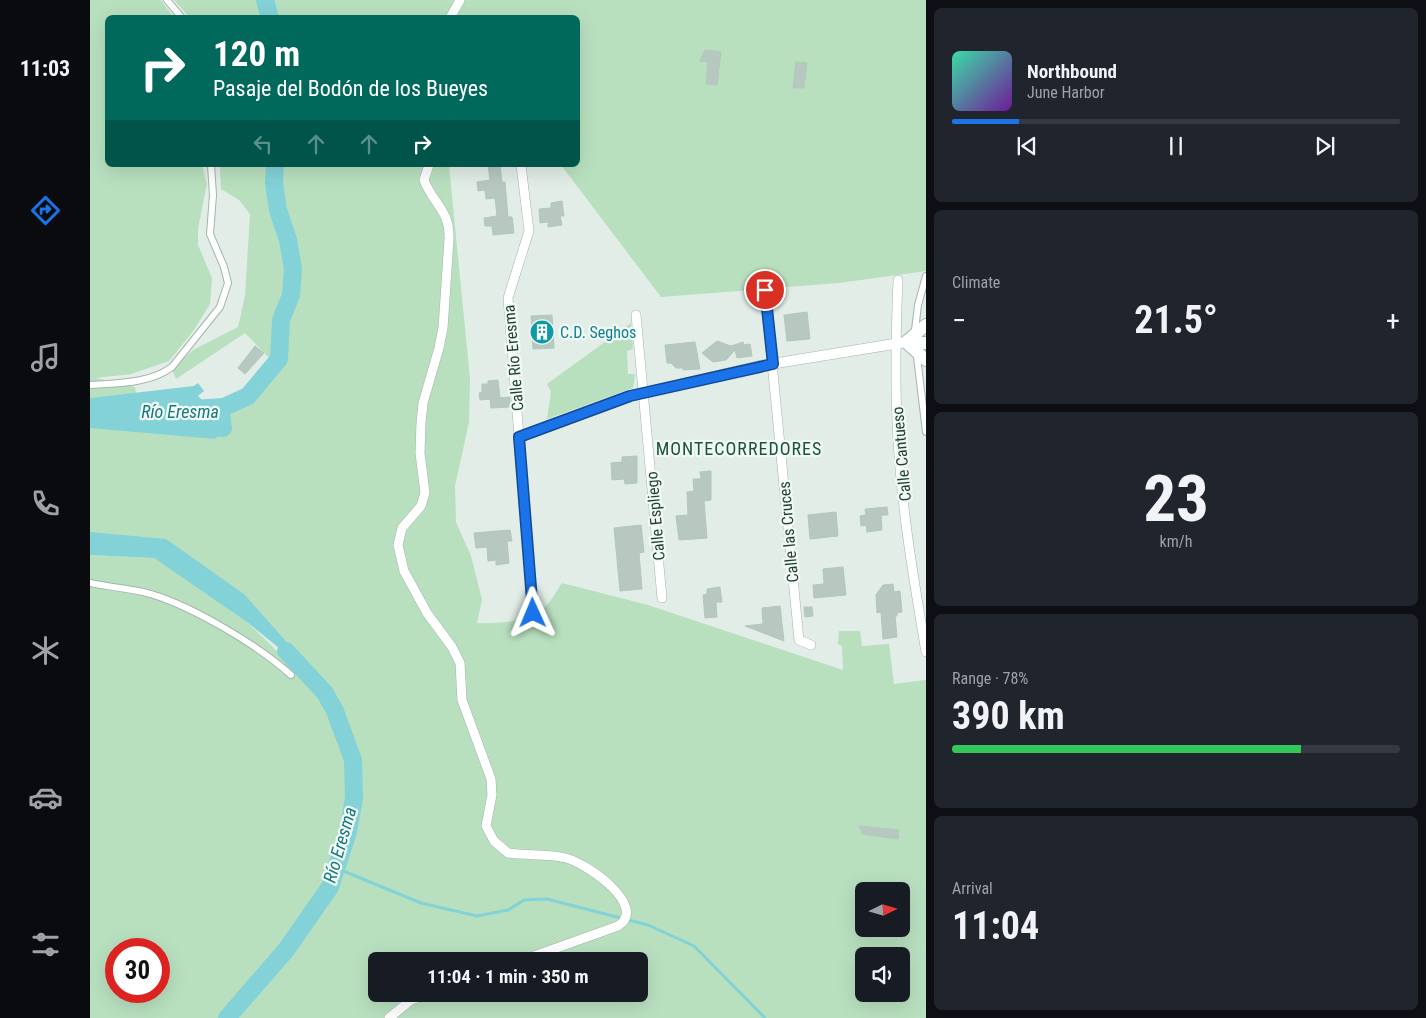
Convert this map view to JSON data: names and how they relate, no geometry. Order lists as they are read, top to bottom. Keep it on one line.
{"streets":{"street":["Calle Río Eresma","Calle Cantueso","Calle Espliego","Calle las Cruces"]},"districts":["MONTECORREDORES"],"water":["Río Eresma"],"places":{"building":["C.D. Seghos"]},"north":"right","page":{"tabs":"11:03","turn":["120 m","Pasaje del Bodón de los Bueyes"],"song":["Northbound","June Harbor"],"tile":["Climate",["23","km/h"],["Range · 78%","390 km"],["Arrival","11:04"]],"heat":["−","21.5°","+"],"limit":"30","trip":"11:04 · 1 min · 350 m"}}
